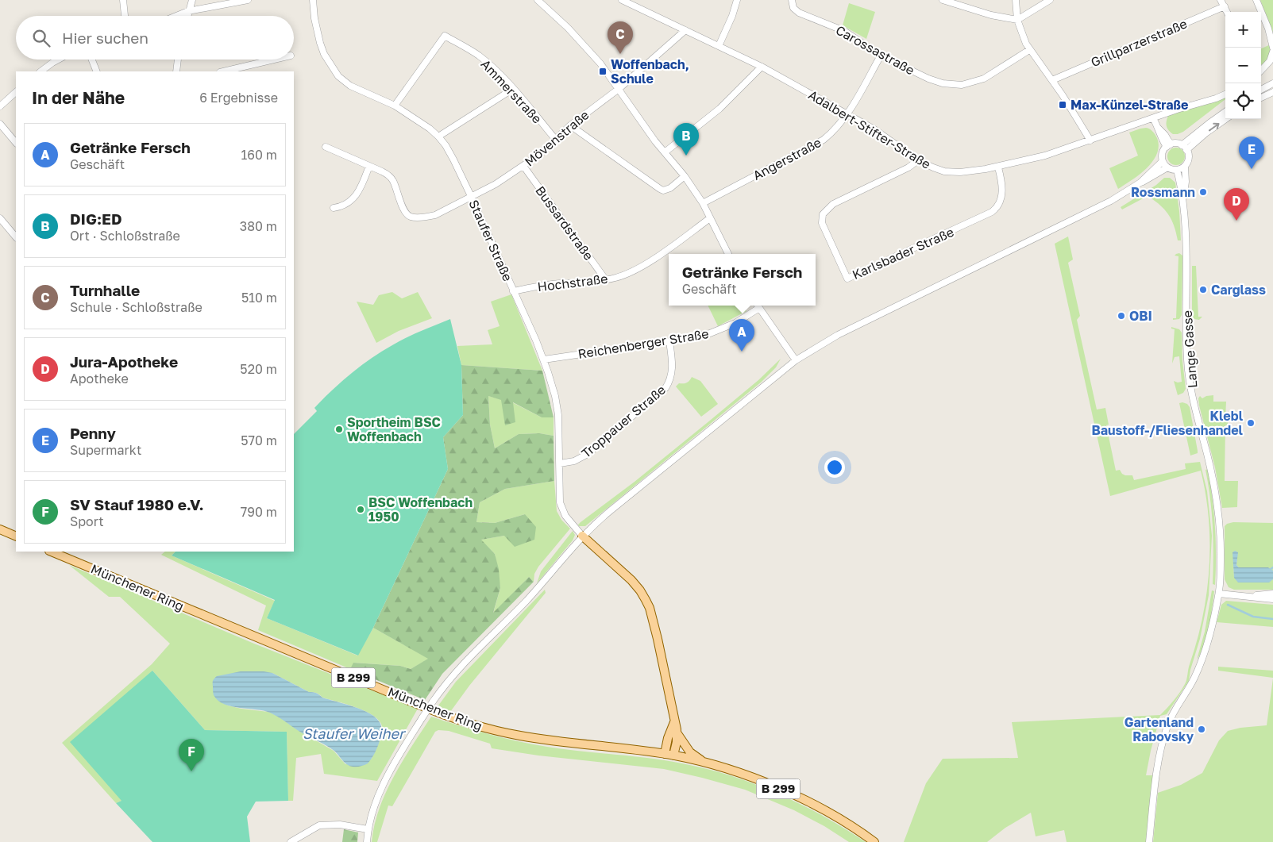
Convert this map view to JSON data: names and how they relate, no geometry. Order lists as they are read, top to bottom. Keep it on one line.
{"streets":{"main road":["Münchener Ring","B 299"],"street":["Grillparzerstraße","Carossastraße","Ammerstraße","Adalbert-Stifter-Straße","Mövenstraße","Angerstraße","Bussardstraße","Staufer Straße","Karlsbader Straße","Hochstraße","Reichenberger Straße","Lange Gasse","Troppauer Straße"]},"crossings":[["Carossastraße","Angerstraße"],["Ammerstraße","Mövenstraße"],["Ammerstraße","Staufer Straße"],["Adalbert-Stifter-Straße","Mövenstraße"],["Adalbert-Stifter-Straße","Angerstraße"],["Adalbert-Stifter-Straße","Karlsbader Straße"],["Mövenstraße","Bussardstraße"],["Mövenstraße","Staufer Straße"],["Bussardstraße","Hochstraße"],["Staufer Straße","Hochstraße"],["Staufer Straße","Reichenberger Straße"],["Staufer Straße","Troppauer Straße"],["Reichenberger Straße","Troppauer Straße"]],"water":["Staufer Weiher"],"places":{"transit":["Woffenbach, Schule","Max-Künzel-Straße"],"other":["Rossmann","Carglass","OBI","Klebl Baustoff-/Fliesenhandel","Sportheim BSC Woffenbach","BSC Woffenbach 1950","Gartenland Rabovsky"]},"page":{"map_buttons":["+","−"],"search":"Hier suchen","pins":["C","B","E","D","A","F"],"heading":["In der Nähe","6 Ergebnisse"],"list":[{"mark":"A","name":"Getränke Fersch","note":"Geschäft","value":"160 m"},{"mark":"B","name":"DIG:ED","note":"Ort · Schloßstraße","value":"380 m"},{"mark":"C","name":"Turnhalle","note":"Schule · Schloßstraße","value":"510 m"},{"mark":"D","name":"Jura-Apotheke","note":"Apotheke","value":"520 m"},{"mark":"E","name":"Penny","note":"Supermarkt","value":"570 m"},{"mark":"F","name":"SV Stauf 1980 e.V.","note":"Sport","value":"790 m"}],"popup":["Getränke Fersch","Geschäft"]}}
